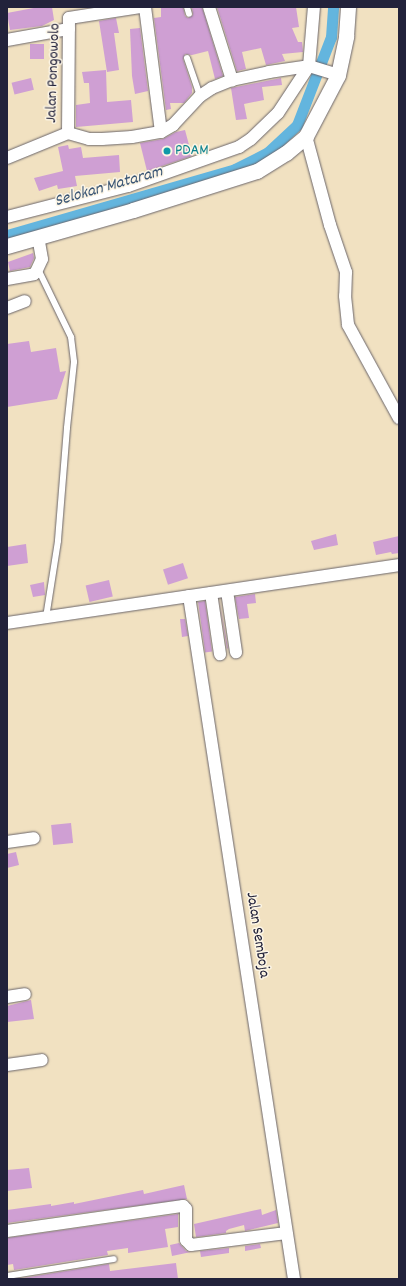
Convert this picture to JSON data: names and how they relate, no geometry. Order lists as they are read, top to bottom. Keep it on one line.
{"streets":{"street":["Jalan Pongowolo","Jalan Semboja"]},"water":["Selokan Mataram"],"places":["PDAM"]}
